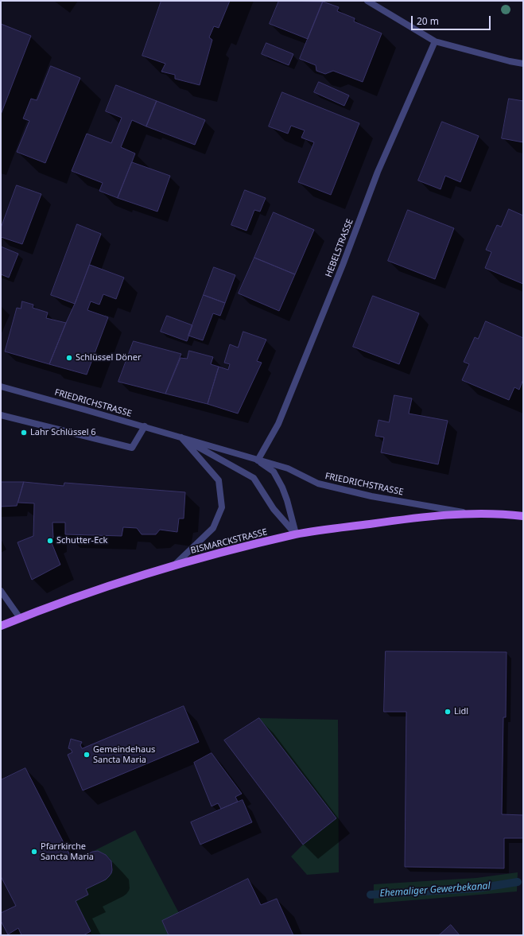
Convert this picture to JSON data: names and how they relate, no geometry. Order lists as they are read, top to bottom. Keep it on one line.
{"streets":{"main road":["BISMARCKSTRASSE"],"street":["HEBELSTRASSE","FRIEDRICHSTRASSE"]},"crossings":[["HEBELSTRASSE","FRIEDRICHSTRASSE"],["FRIEDRICHSTRASSE","BISMARCKSTRASSE"]],"water":["Ehemaliger Gewerbekanal"],"places":["Schlüssel Döner","Lahr Schlüssel 6","Schutter-Eck","Lidl","Gemeindehaus Sancta Maria","Pfarrkirche Sancta Maria"],"scale_bar":"20 m"}
